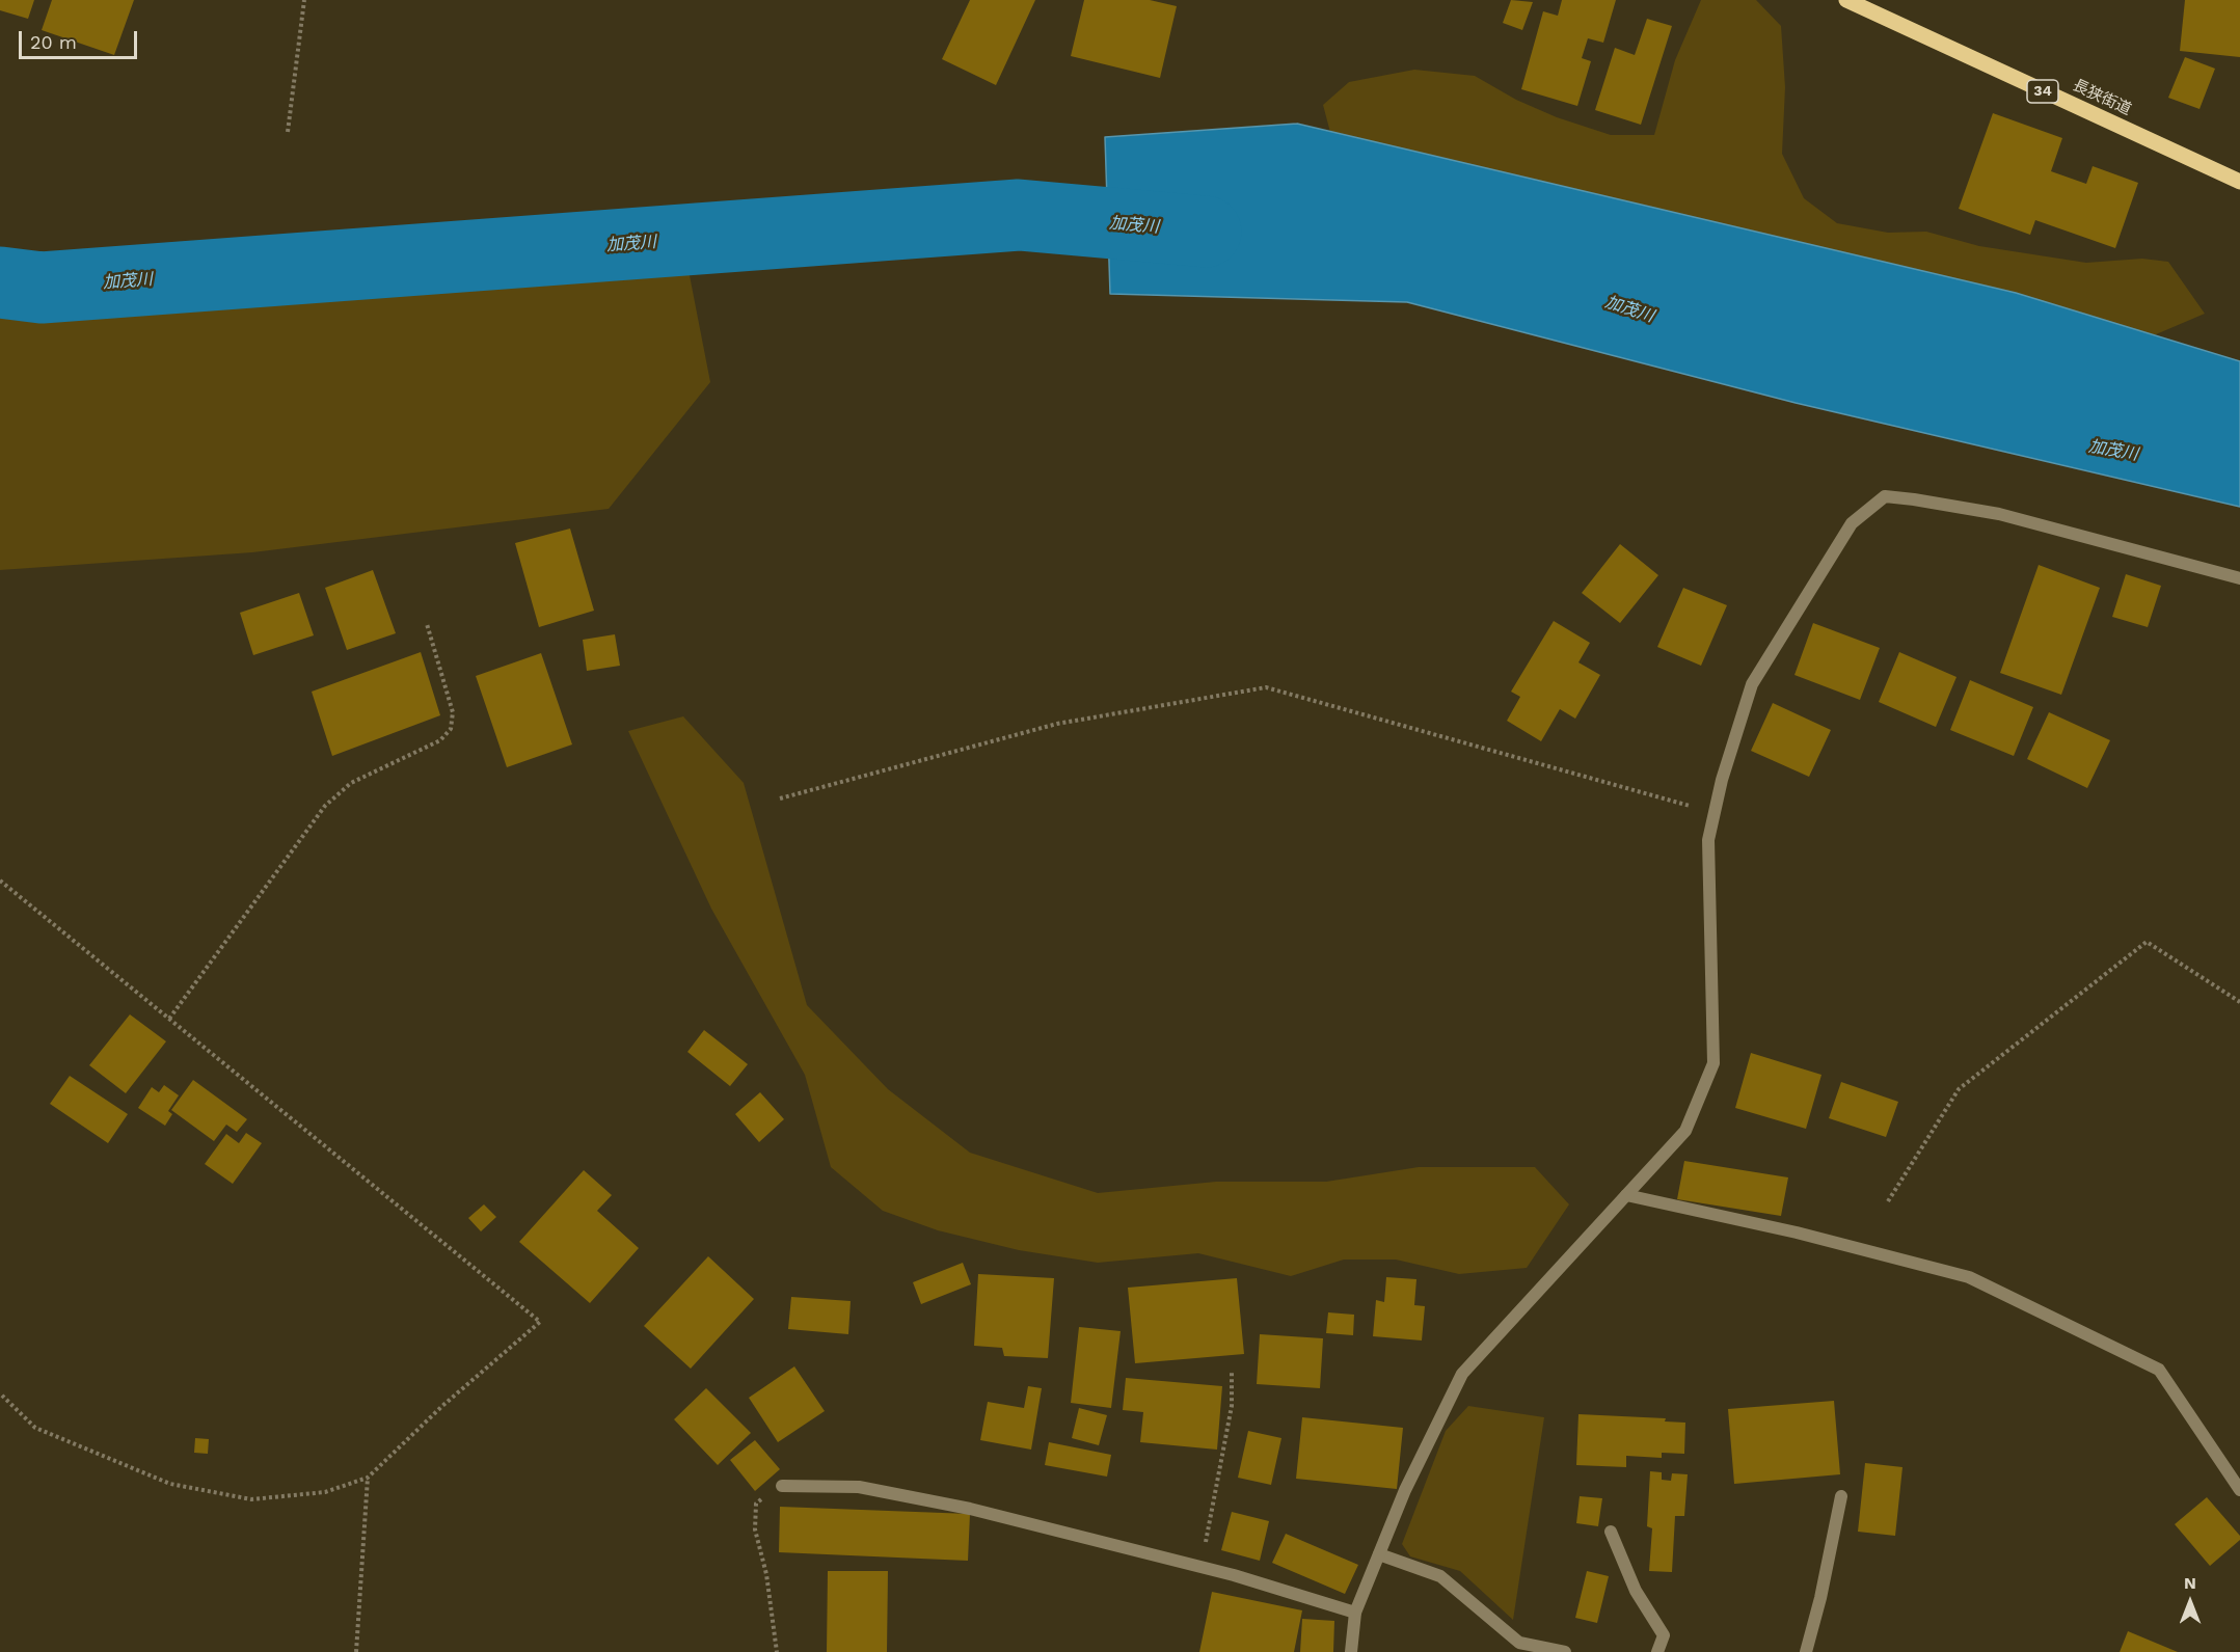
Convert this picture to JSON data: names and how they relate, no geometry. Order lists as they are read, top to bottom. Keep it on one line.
{"streets":{"main road":["34","長狭街道"]},"water":["加茂川"],"scale_bar":"20 m","north":"top"}
